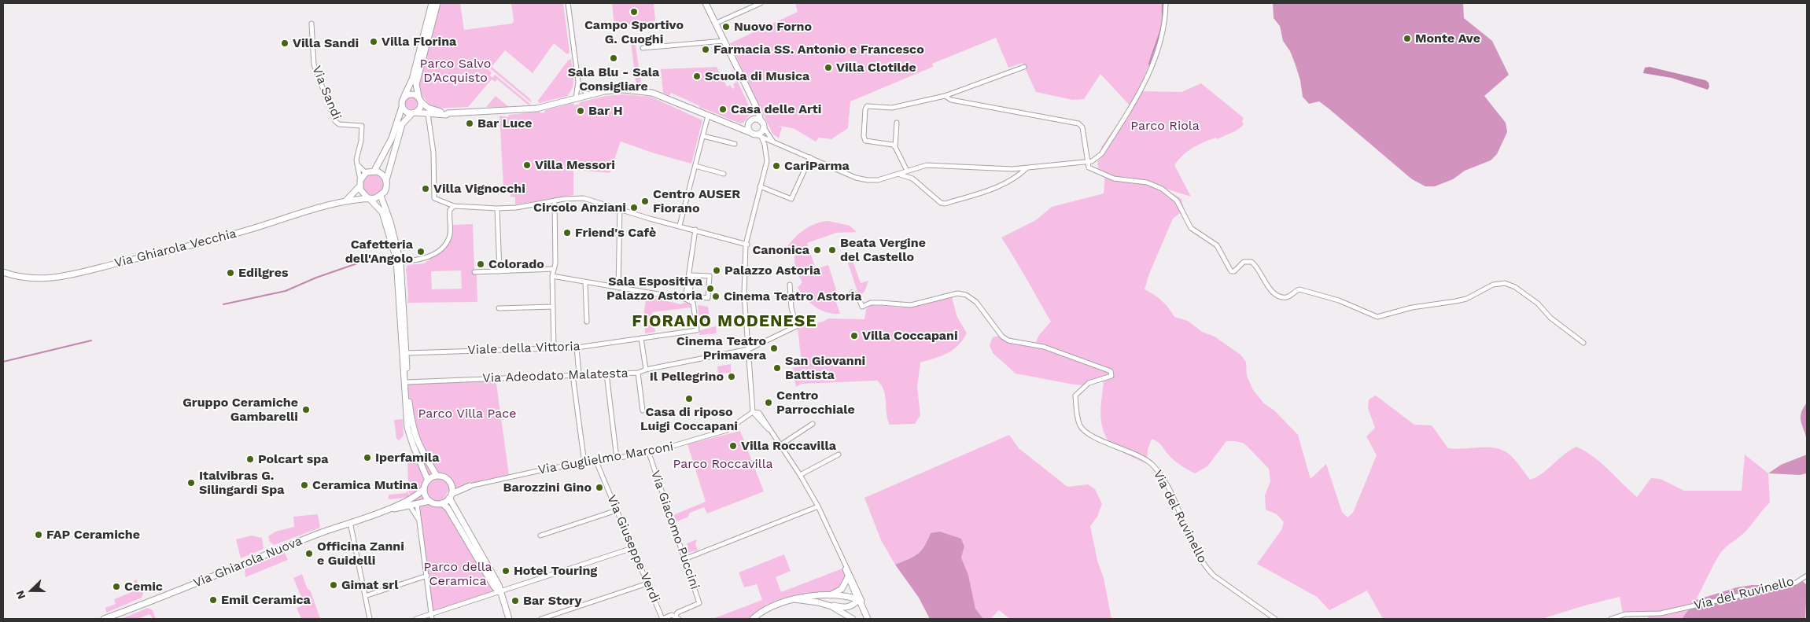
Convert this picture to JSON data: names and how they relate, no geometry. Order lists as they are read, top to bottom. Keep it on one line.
{"streets":{"street":["Via Sandi","Via Ghiarola Vecchia","Viale della Vittoria","Via Adeodato Malatesta","Via Guglielmo Marconi","Via del Ruvinello","Via Giacomo Puccini","Via Giuseppe Verdi","Via Ghiarola Nuova"]},"crossings":[["Via Sandi","Via Ghiarola Vecchia"],["Via Guglielmo Marconi","Via Giacomo Puccini"],["Via Guglielmo Marconi","Via Giuseppe Verdi"],["Via Giacomo Puccini","Via Giuseppe Verdi"]],"districts":["FIORANO MODENESE"],"parks":["Parco Salvo D’Acquisto","Parco Riola","Parco Villa Pace","Parco Roccavilla","Parco della Ceramica"],"places":["Campo Sportivo G. Cuoghi","Nuovo Forno","Monte Ave","Villa Florina","Villa Sandi","Farmacia SS. Antonio e Francesco","Sala Blu - Sala Consigliare","Villa Clotilde","Scuola di Musica","Casa delle Arti","Bar H","Bar Luce","Villa Messori","CariParma","Villa Vignocchi","Centro AUSER Fiorano","Circolo Anziani","Friend's Cafè","Canonica","Beata Vergine del Castello","Cafetteria dell'Angolo","Colorado","Palazzo Astoria","Edilgres","Sala Espositiva Palazzo Astoria","Cinema Teatro Astoria","Villa Coccapani","Cinema Teatro Primavera","San Giovanni Battista","Il Pellegrino","Casa di riposo Luigi Coccapani","Centro Parrocchiale","Gruppo Ceramiche Gambarelli","Villa Roccavilla","Iperfamila","Polcart spa","Italvibras G. Silingardi Spa","Ceramica Mutina","Barozzini Gino","FAP Ceramiche","Officina Zanni e Guidelli","Hotel Touring","Gimat srl","Cemic","Emil Ceramica","Bar Story"],"north":"left"}
